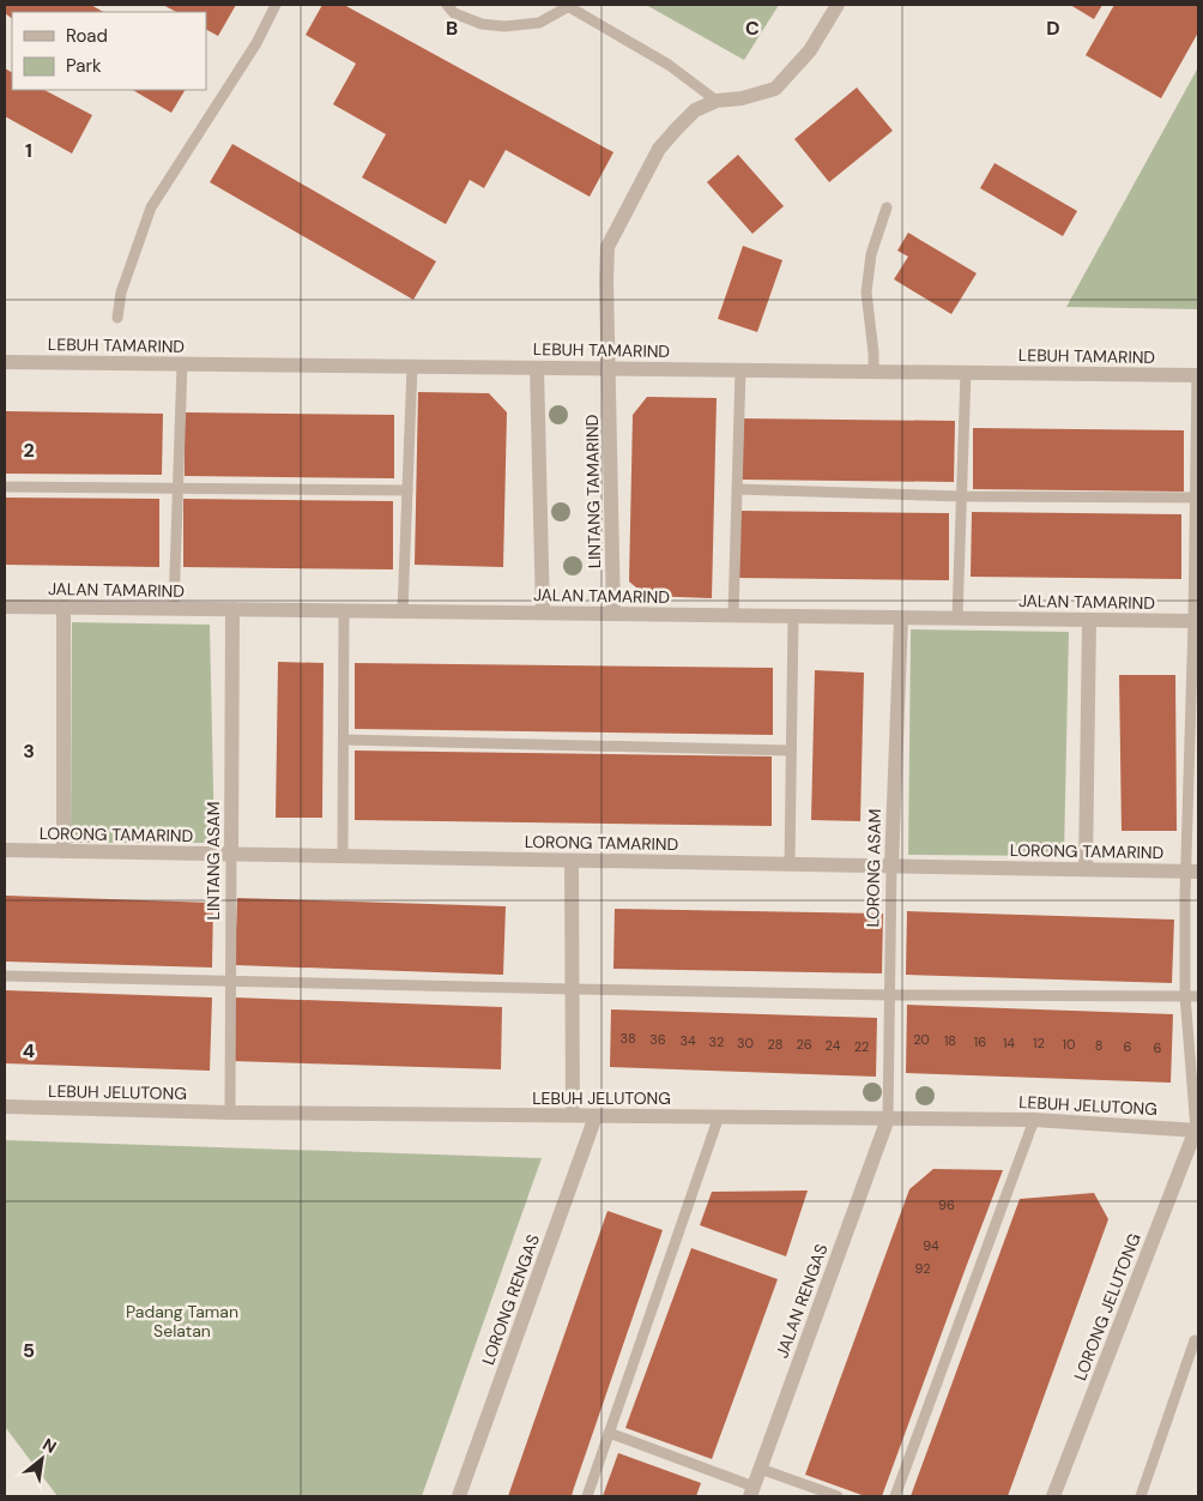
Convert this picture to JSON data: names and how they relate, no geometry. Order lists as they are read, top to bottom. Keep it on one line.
{"streets":{"street":["LEBUH TAMARIND","LINTANG TAMARIND","JALAN TAMARIND","LORONG TAMARIND","LINTANG ASAM","LORONG ASAM","LEBUH JELUTONG","LORONG RENGAS","JALAN RENGAS","LORONG JELUTONG"]},"crossings":[["LEBUH TAMARIND","LINTANG TAMARIND"],["LINTANG TAMARIND","JALAN TAMARIND"],["JALAN TAMARIND","LINTANG ASAM"],["JALAN TAMARIND","LORONG ASAM"],["LORONG TAMARIND","LINTANG ASAM"],["LORONG TAMARIND","LORONG ASAM"],["LINTANG ASAM","LEBUH JELUTONG"],["LORONG ASAM","LEBUH JELUTONG"],["LORONG ASAM","JALAN RENGAS"],["LEBUH JELUTONG","LORONG RENGAS"],["LEBUH JELUTONG","JALAN RENGAS"],["LEBUH JELUTONG","LORONG JELUTONG"]],"parks":["Padang Taman Selatan"],"house_numbers":["38","36","20","34","18","32","16","30","14","12","28","26","10","24","8","22","6","6","96","94","92"],"legend":["Road","Park"],"north":"top right","grid":{"columns":["B","C","D"],"rows":["1","2","3","4","5"]}}
